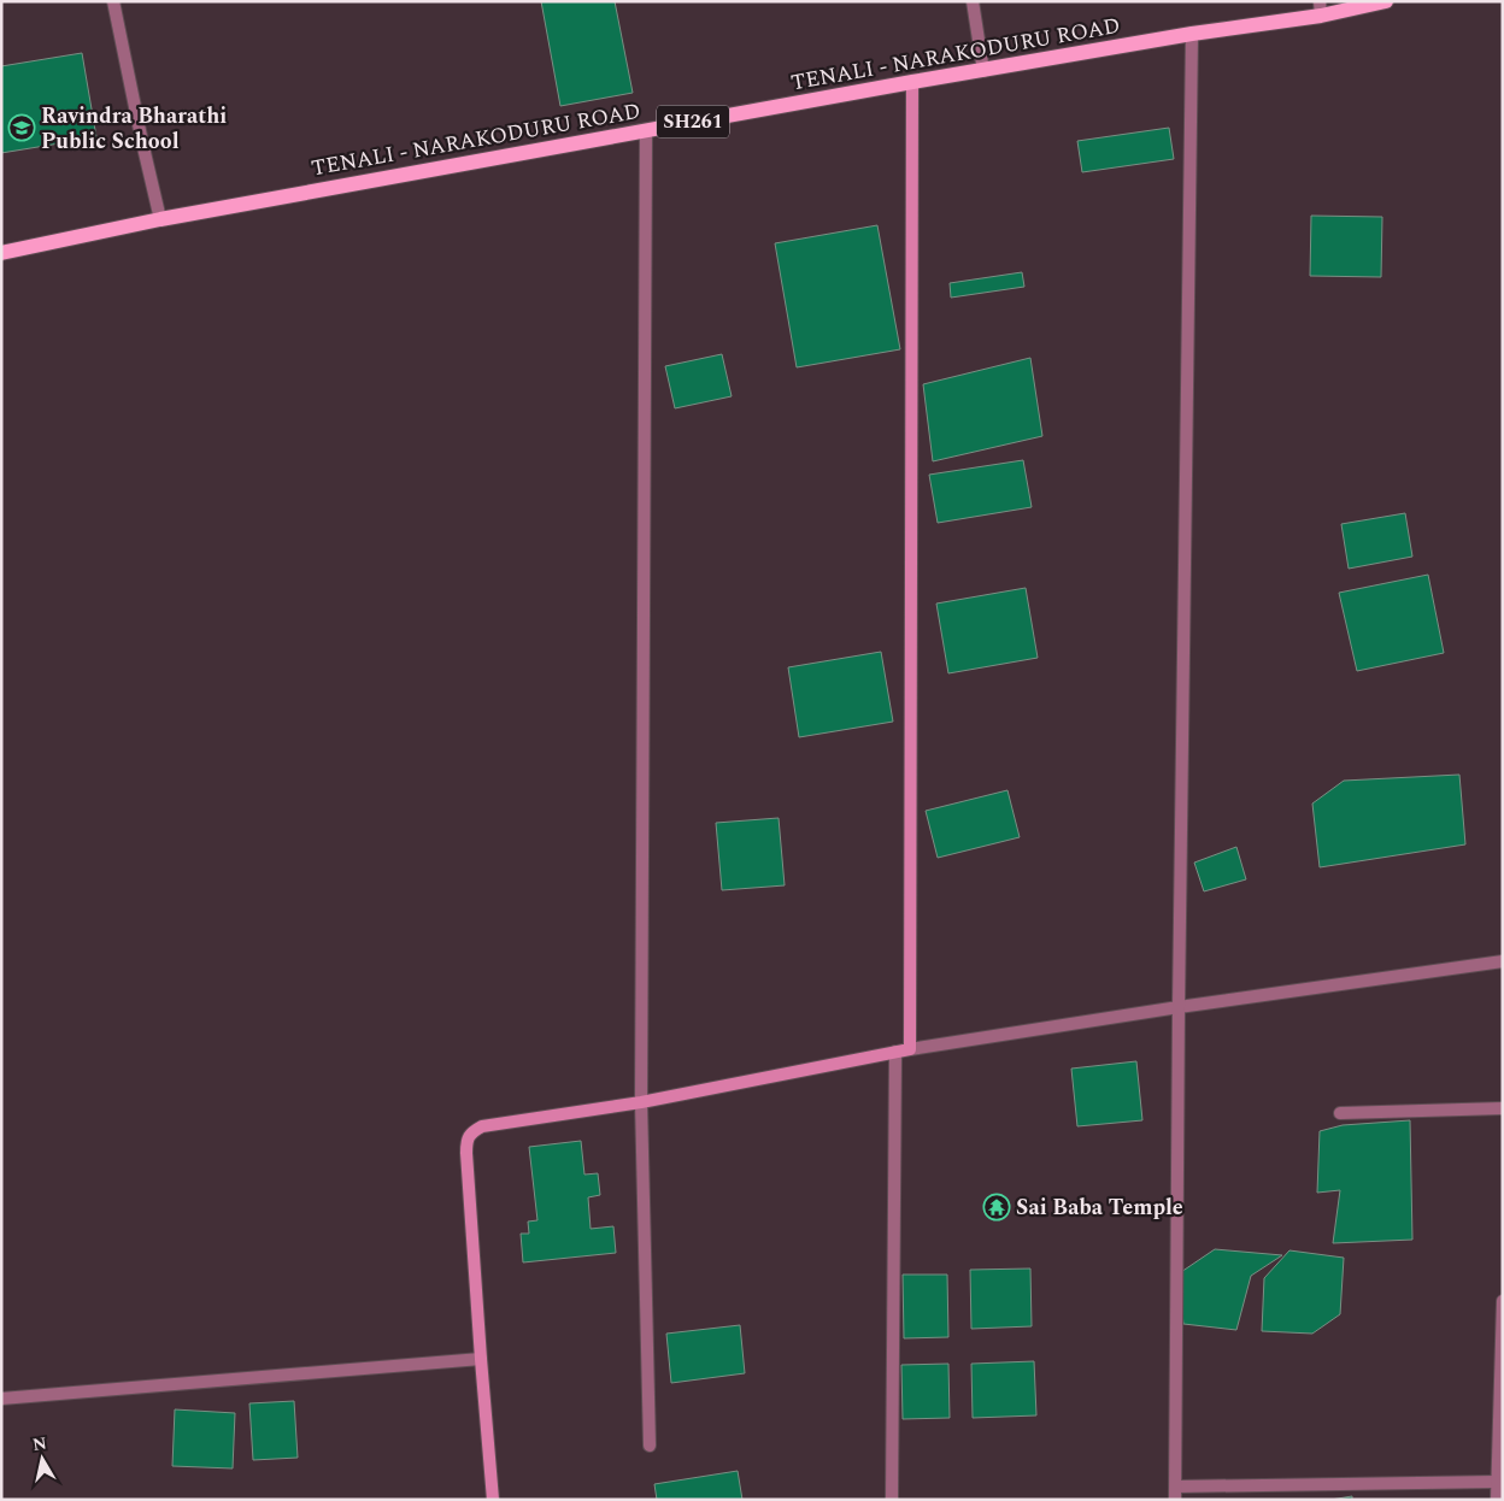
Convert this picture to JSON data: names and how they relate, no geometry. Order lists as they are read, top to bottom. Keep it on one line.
{"streets":{"main road":["TENALI - NARAKODURU ROAD","SH261"]},"places":{"school or university":["Ravindra Bharathi Public School"],"temple":["Sai Baba Temple"]},"north":"top"}
